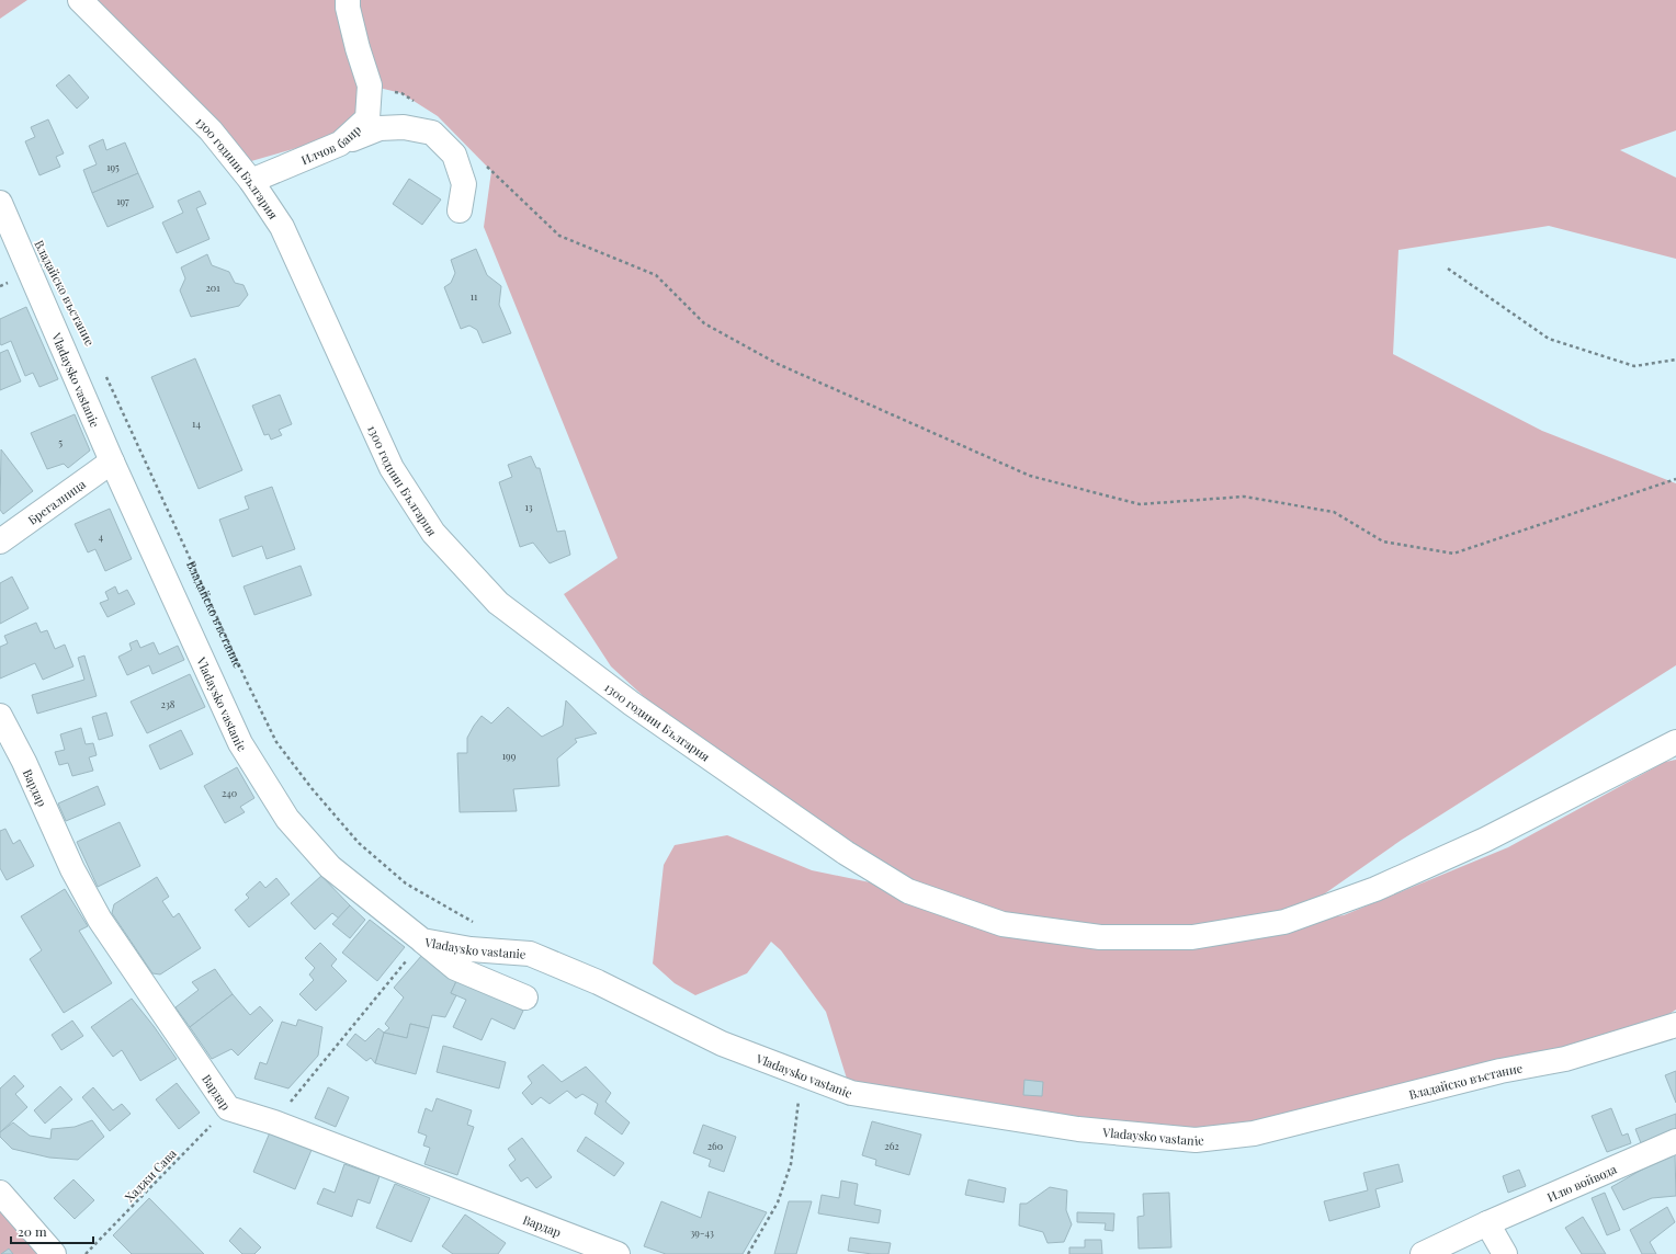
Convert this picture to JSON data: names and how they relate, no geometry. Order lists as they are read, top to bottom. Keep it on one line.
{"streets":{"street":["Илчов баир","1300 години България","Vladaysko vastanie","Брегалница","Вардар","Илю войвода"],"path":["Владайско въстание","Хаджи Сава"]},"crossings":[["Илчов баир","1300 години България"],["Vladaysko vastanie","Брегалница"],["Вардар","Хаджи Сава"]],"house_numbers":["195","197","201","11","14","5","13","4","238","199","240","260","262","39-43"],"scale_bar":"20 m"}
